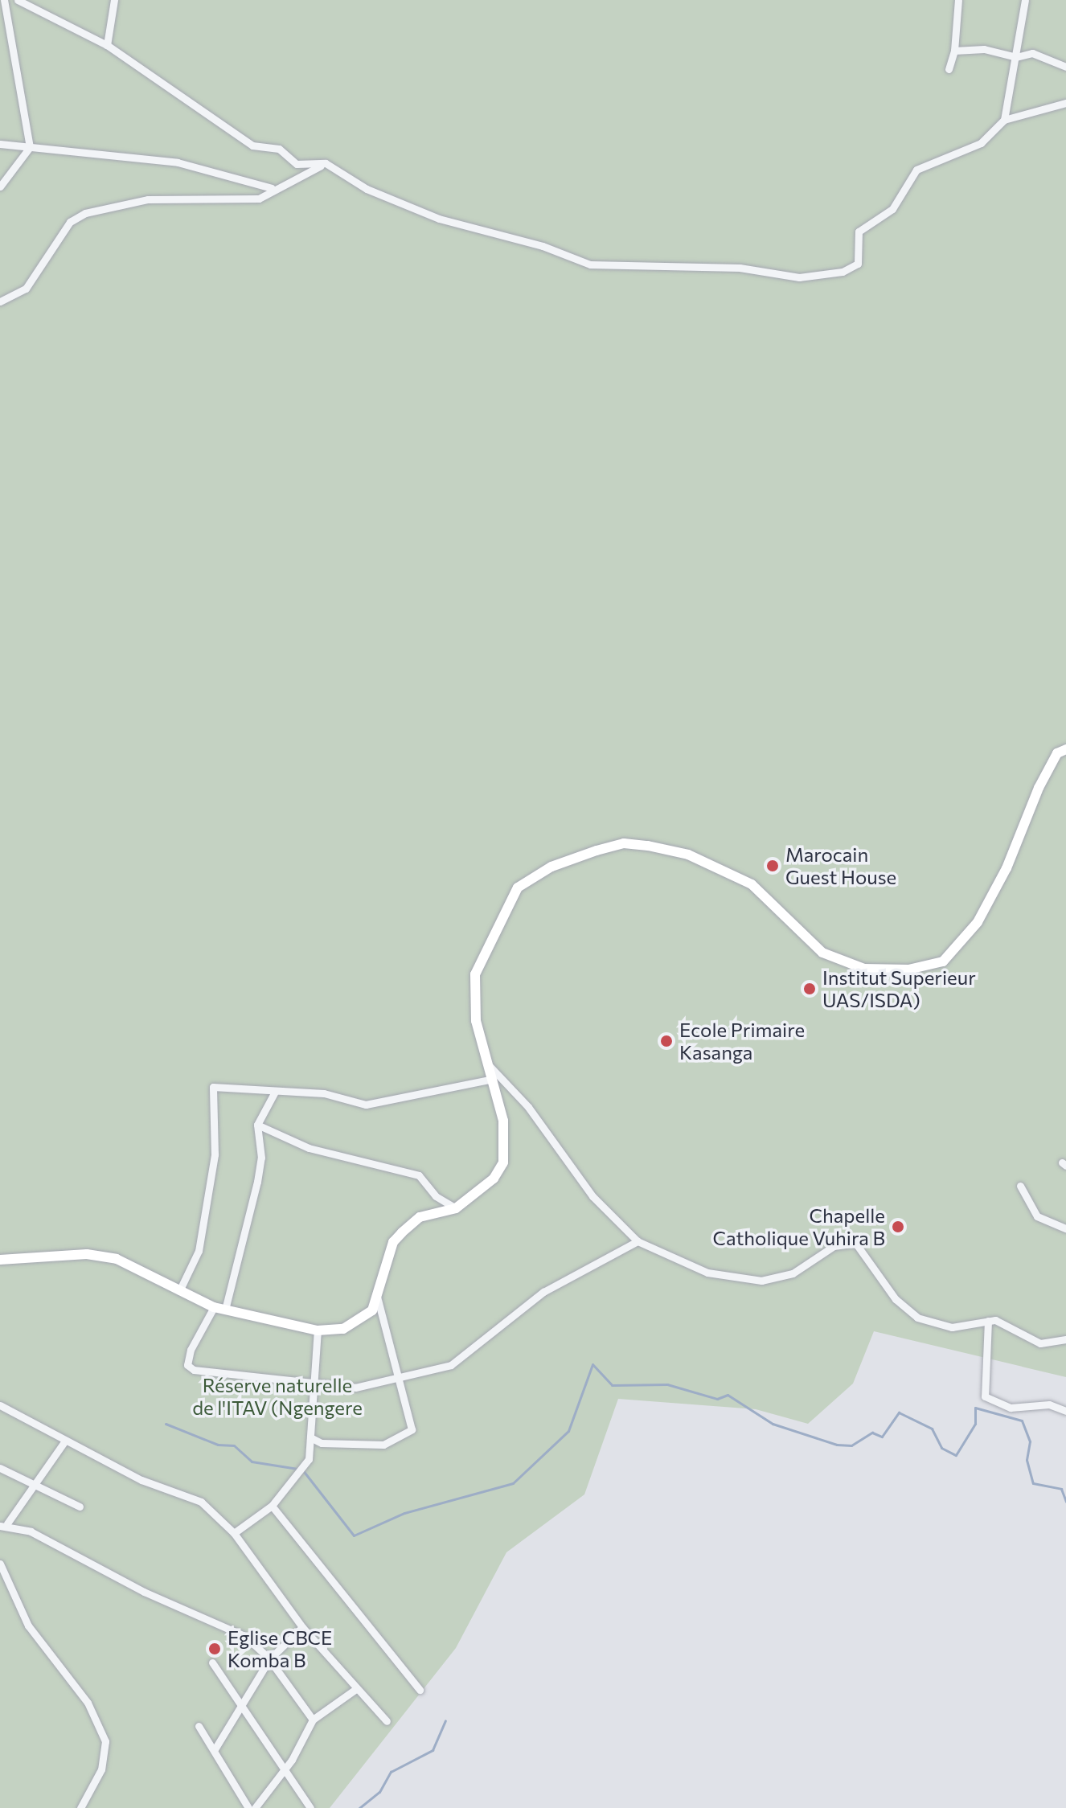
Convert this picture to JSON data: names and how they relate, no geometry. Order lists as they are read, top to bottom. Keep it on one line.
{"parks":["Réserve naturelle de l'ITAV (Ngengere"],"places":["Marocain Guest House","Institut Superieur UAS/ISDA)","Ecole Primaire Kasanga","Chapelle Catholique Vuhira B","Eglise CBCE Komba B"]}
